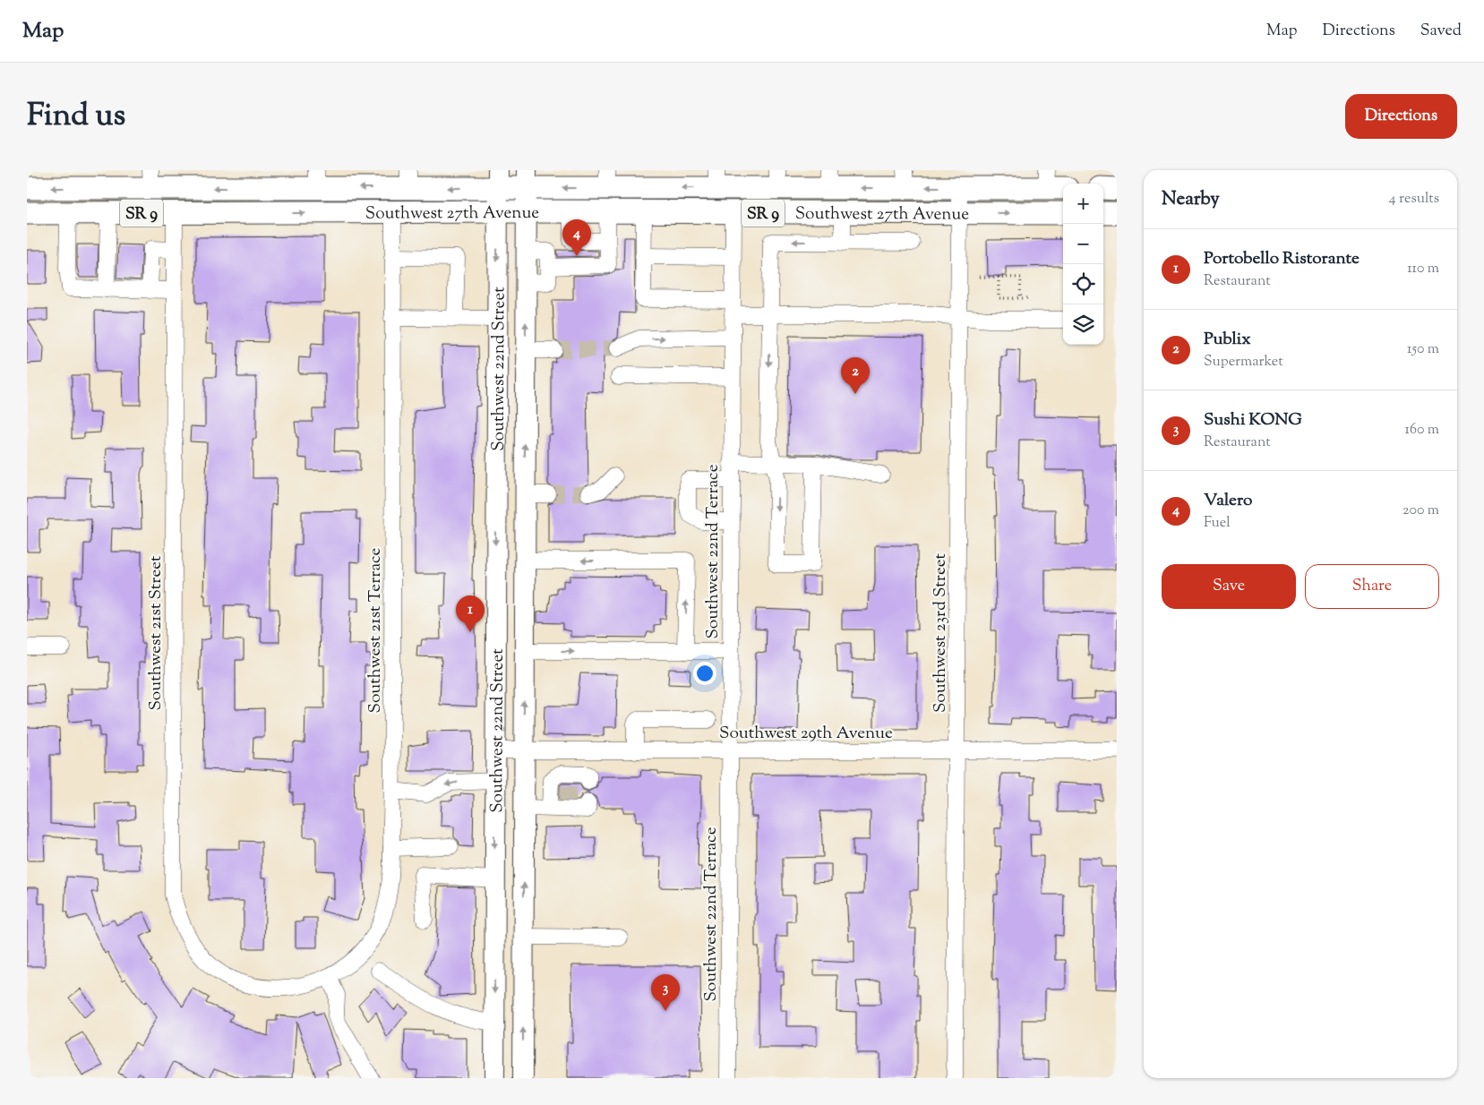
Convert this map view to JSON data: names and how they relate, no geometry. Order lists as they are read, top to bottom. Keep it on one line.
{"streets":{"highway":["Southwest 27th Avenue","SR 9"],"main road":["Southwest 22nd Street"],"street":["Southwest 22nd Terrace","Southwest 21st Terrace","Southwest 21st Street","Southwest 23rd Street","Southwest 29th Avenue"]},"crossings":[["Southwest 27th Avenue","Southwest 22nd Street"],["Southwest 27th Avenue","Southwest 22nd Terrace"],["Southwest 27th Avenue","Southwest 21st Terrace"],["Southwest 27th Avenue","Southwest 21st Street"],["Southwest 27th Avenue","Southwest 23rd Street"],["Southwest 22nd Street","Southwest 29th Avenue"],["Southwest 22nd Terrace","Southwest 29th Avenue"],["Southwest 21st Terrace","Southwest 21st Street"],["Southwest 23rd Street","Southwest 29th Avenue"]],"page":{"header":"Map","nav":["Map","Directions","Saved"],"title":"Find us","buttons":["Directions",["Save","Share"]],"heading":["Nearby","4 results"],"map_buttons":["+","−"],"pins":["4","2","1","3"],"list":[{"mark":"1","name":"Portobello Ristorante","note":"Restaurant","value":"110 m"},{"mark":"2","name":"Publix","note":"Supermarket","value":"150 m"},{"mark":"3","name":"Sushi KONG","note":"Restaurant","value":"160 m"},{"mark":"4","name":"Valero","note":"Fuel","value":"200 m"}]}}
